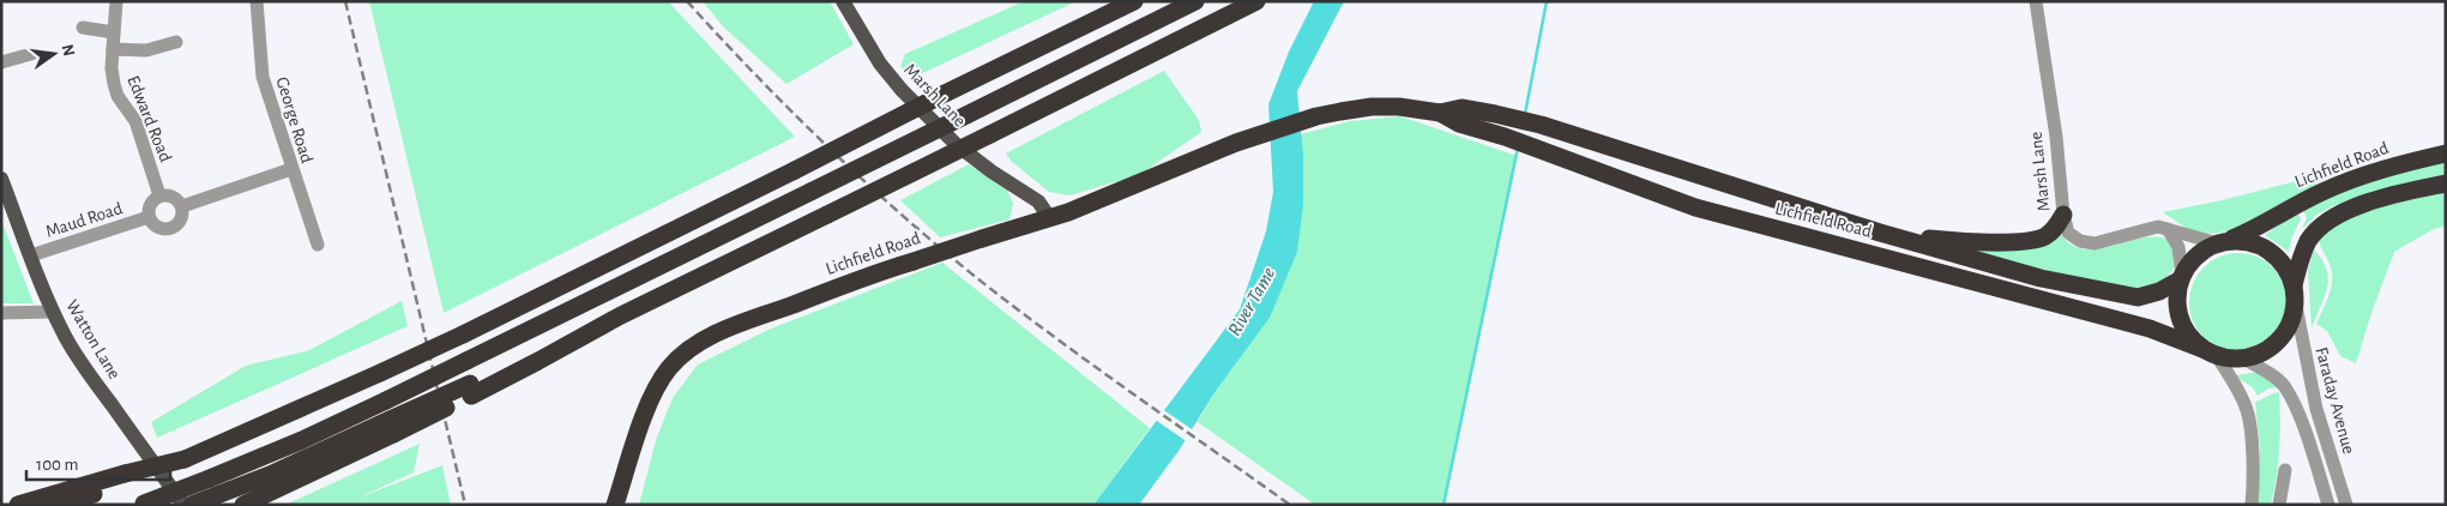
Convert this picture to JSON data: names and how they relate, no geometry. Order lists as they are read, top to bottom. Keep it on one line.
{"streets":{"highway":["Lichfield Road"],"main road":["Marsh Lane","Watton Lane"],"street":["Edward Road","George Road","Maud Road","Faraday Avenue"]},"crossings":[["Marsh Lane","Lichfield Road"],["Marsh Lane","Faraday Avenue"],["Edward Road","Maud Road"],["Lichfield Road","Faraday Avenue"],["Maud Road","Watton Lane"]],"water":["River Tame"],"scale_bar":"100 m","north":"right"}
